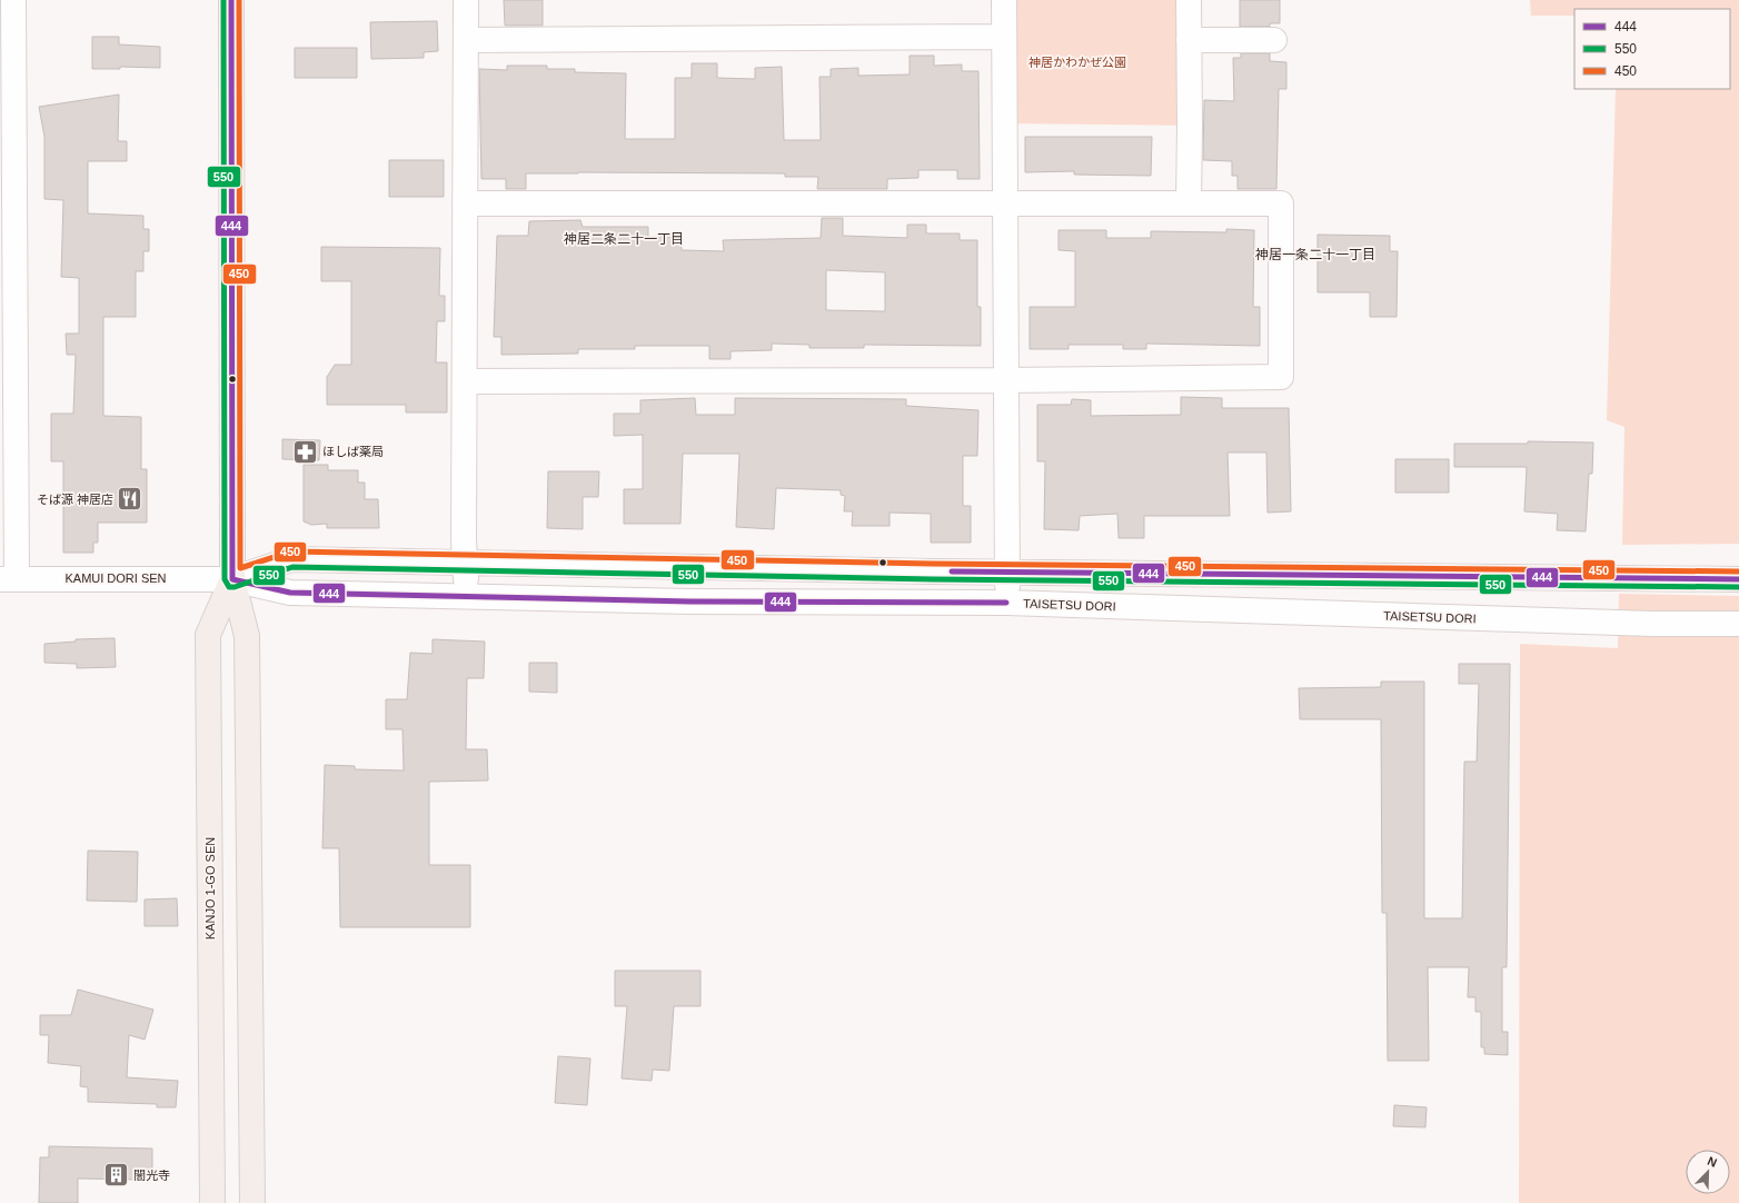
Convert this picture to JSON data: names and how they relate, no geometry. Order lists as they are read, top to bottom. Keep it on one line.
{"streets":{"main road":["KANJO 1-GO SEN"],"street":["KAMUI DORI SEN","TAISETSU DORI"]},"crossings":[["KAMUI DORI SEN","TAISETSU DORI"],["KAMUI DORI SEN","KANJO 1-GO SEN"],["TAISETSU DORI","KANJO 1-GO SEN"]],"districts":["神居二条二十一丁目","神居一条二十一丁目"],"parks":["神居かわかぜ公園"],"places":{"pharmacy":["ほしば薬局"],"restaurant":["そば源 神居店"],"building":["闇光寺"]},"lines":["transit line 444","transit line 550","transit line 450"],"legend":["444","550","450"],"north":"top right"}
